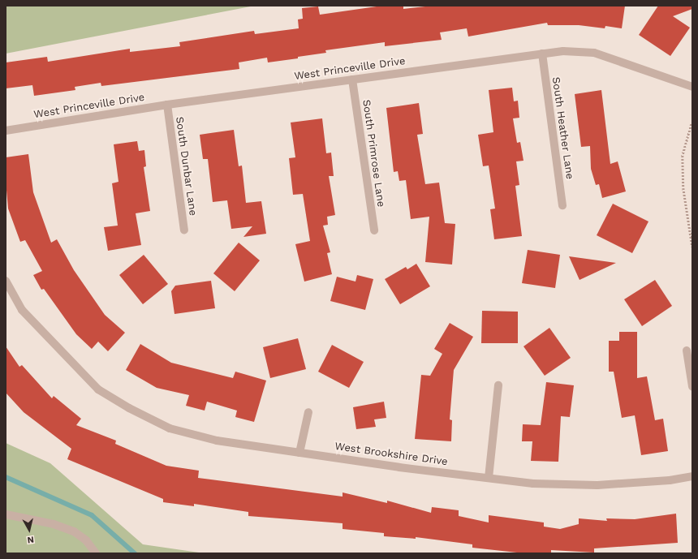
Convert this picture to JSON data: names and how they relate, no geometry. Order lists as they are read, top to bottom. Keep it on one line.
{"streets":{"street":["West Princeville Drive","South Heather Lane","South Primrose Lane","South Dunbar Lane","West Brookshire Drive"]},"crossings":[["West Princeville Drive","South Heather Lane"],["West Princeville Drive","South Primrose Lane"],["West Princeville Drive","South Dunbar Lane"]],"north":"bottom"}
